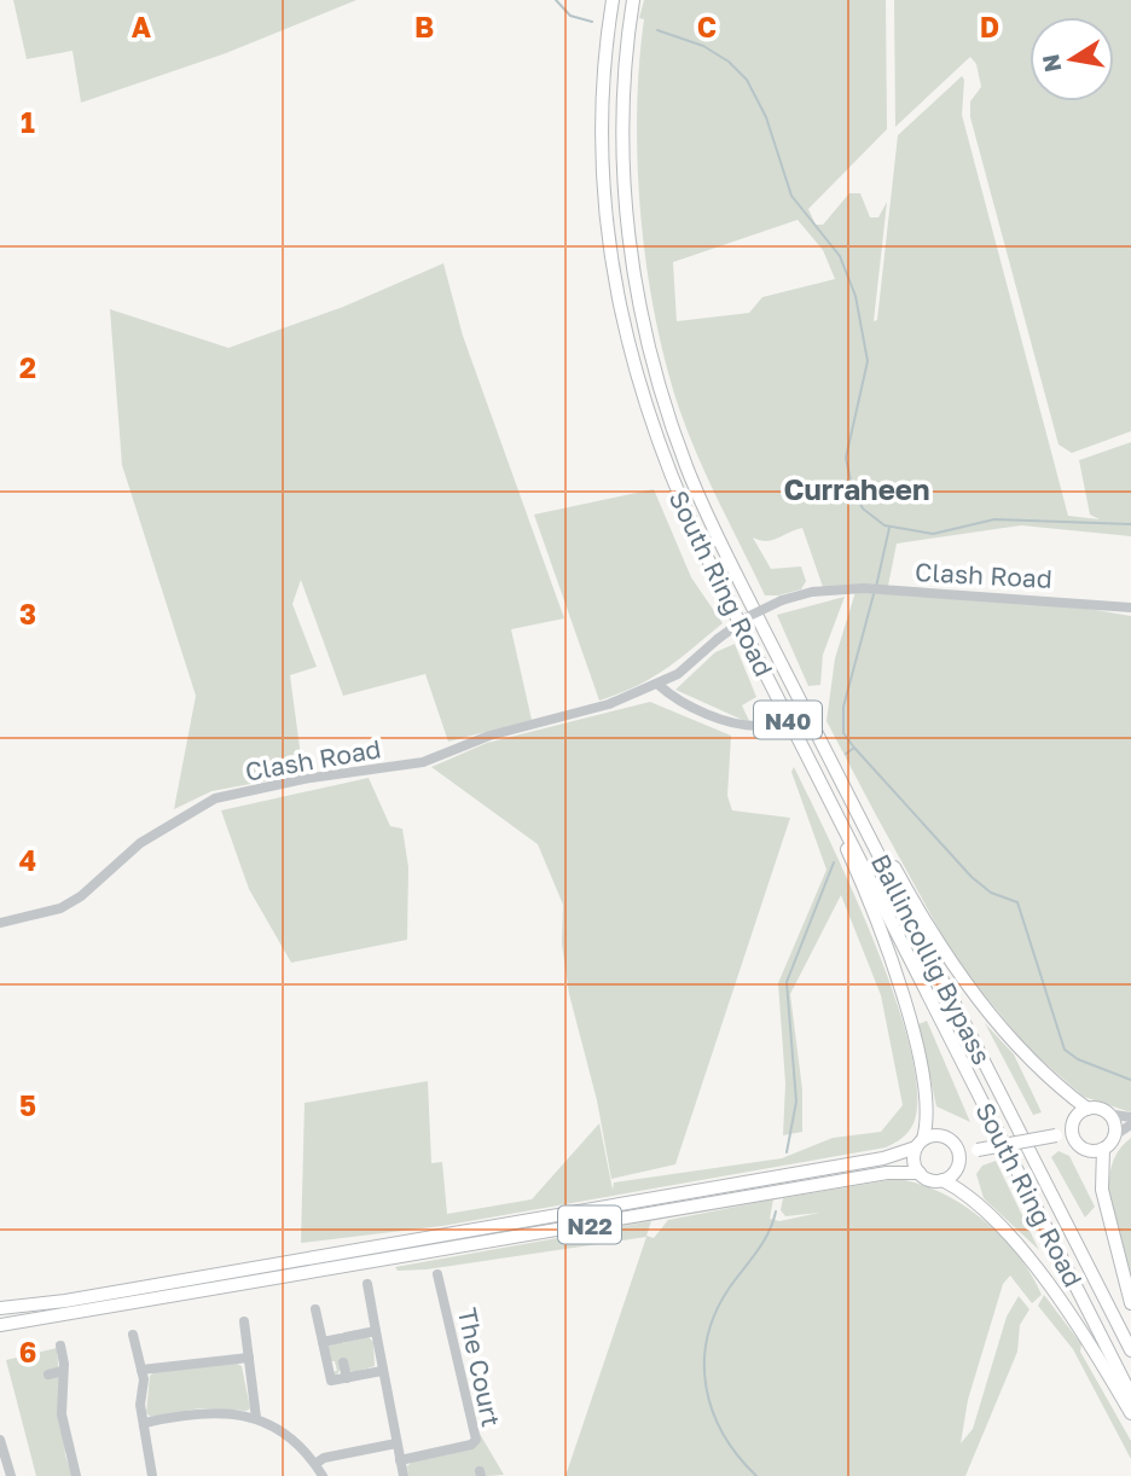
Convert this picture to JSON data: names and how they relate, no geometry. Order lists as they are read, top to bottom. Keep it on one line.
{"streets":{"highway":["South Ring Road","N40","Ballincollig Bypass","N22"],"street":["Clash Road","The Court"]},"crossings":[["South Ring Road","Ballincollig Bypass"]],"districts":["Curraheen"],"north":"left","grid":{"columns":["A","B","C","D"],"rows":["1","2","3","4","5","6"]}}
